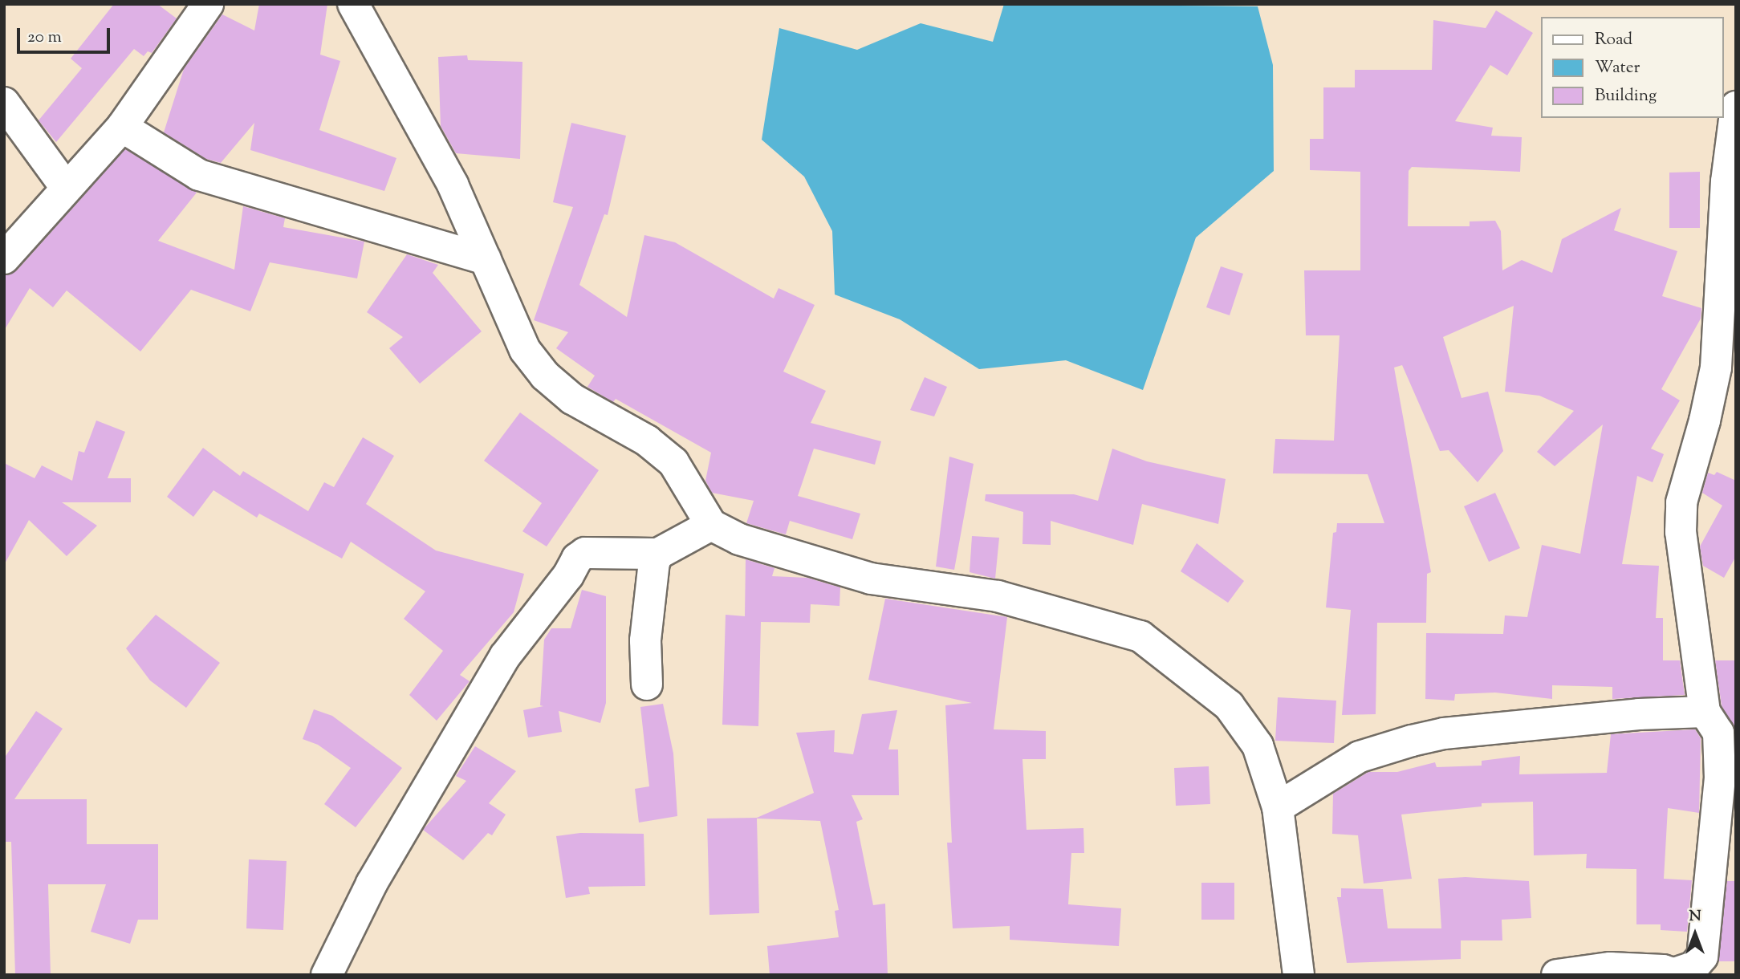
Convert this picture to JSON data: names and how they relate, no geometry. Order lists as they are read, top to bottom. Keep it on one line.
{"legend":["Road","Water","Building"],"scale_bar":"20 m","north":"top"}
